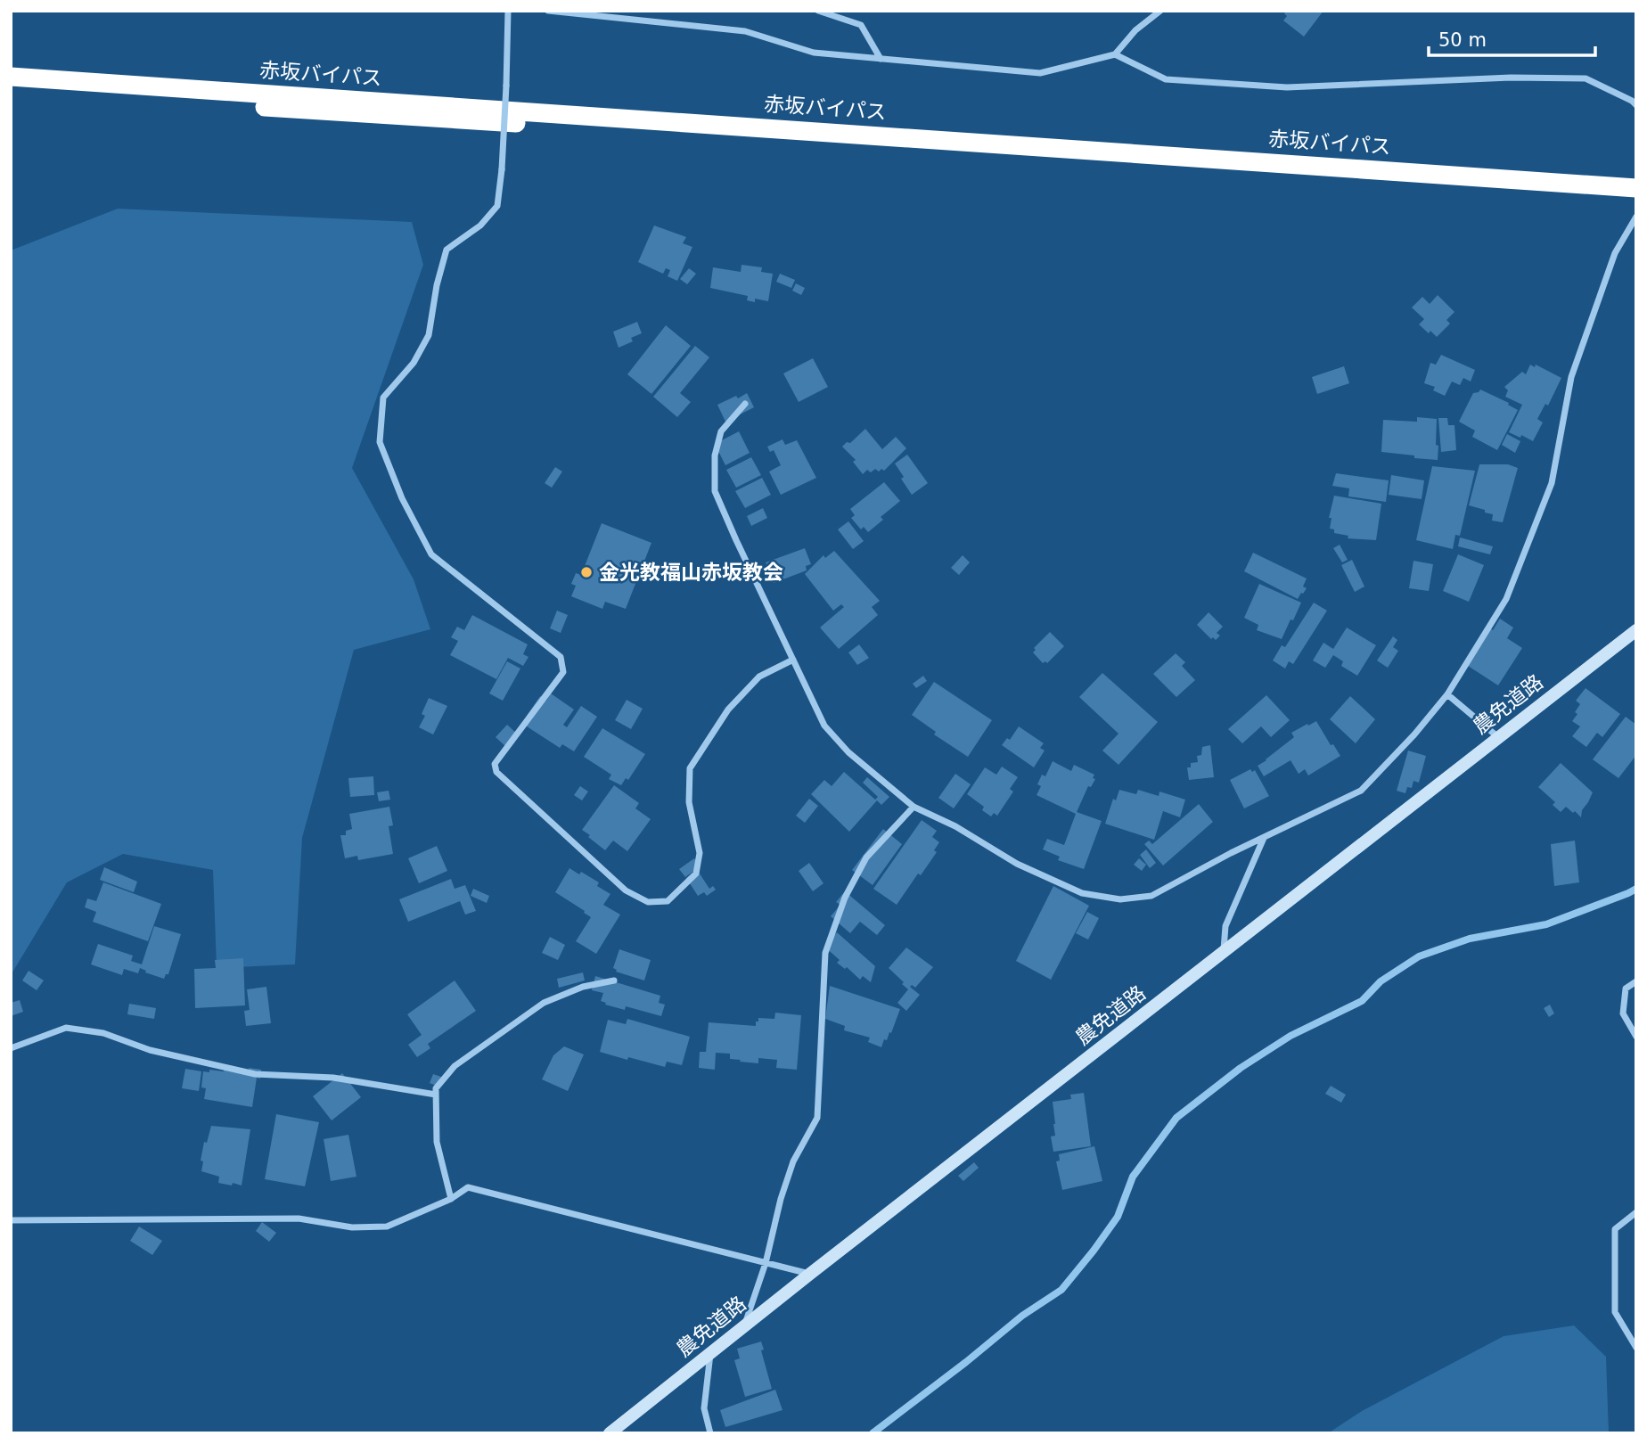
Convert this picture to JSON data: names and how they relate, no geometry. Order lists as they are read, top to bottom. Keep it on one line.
{"streets":{"highway":["赤坂バイパス"],"street":["農免道路"]},"places":["金光教福山赤坂教会"],"scale_bar":"50 m"}
